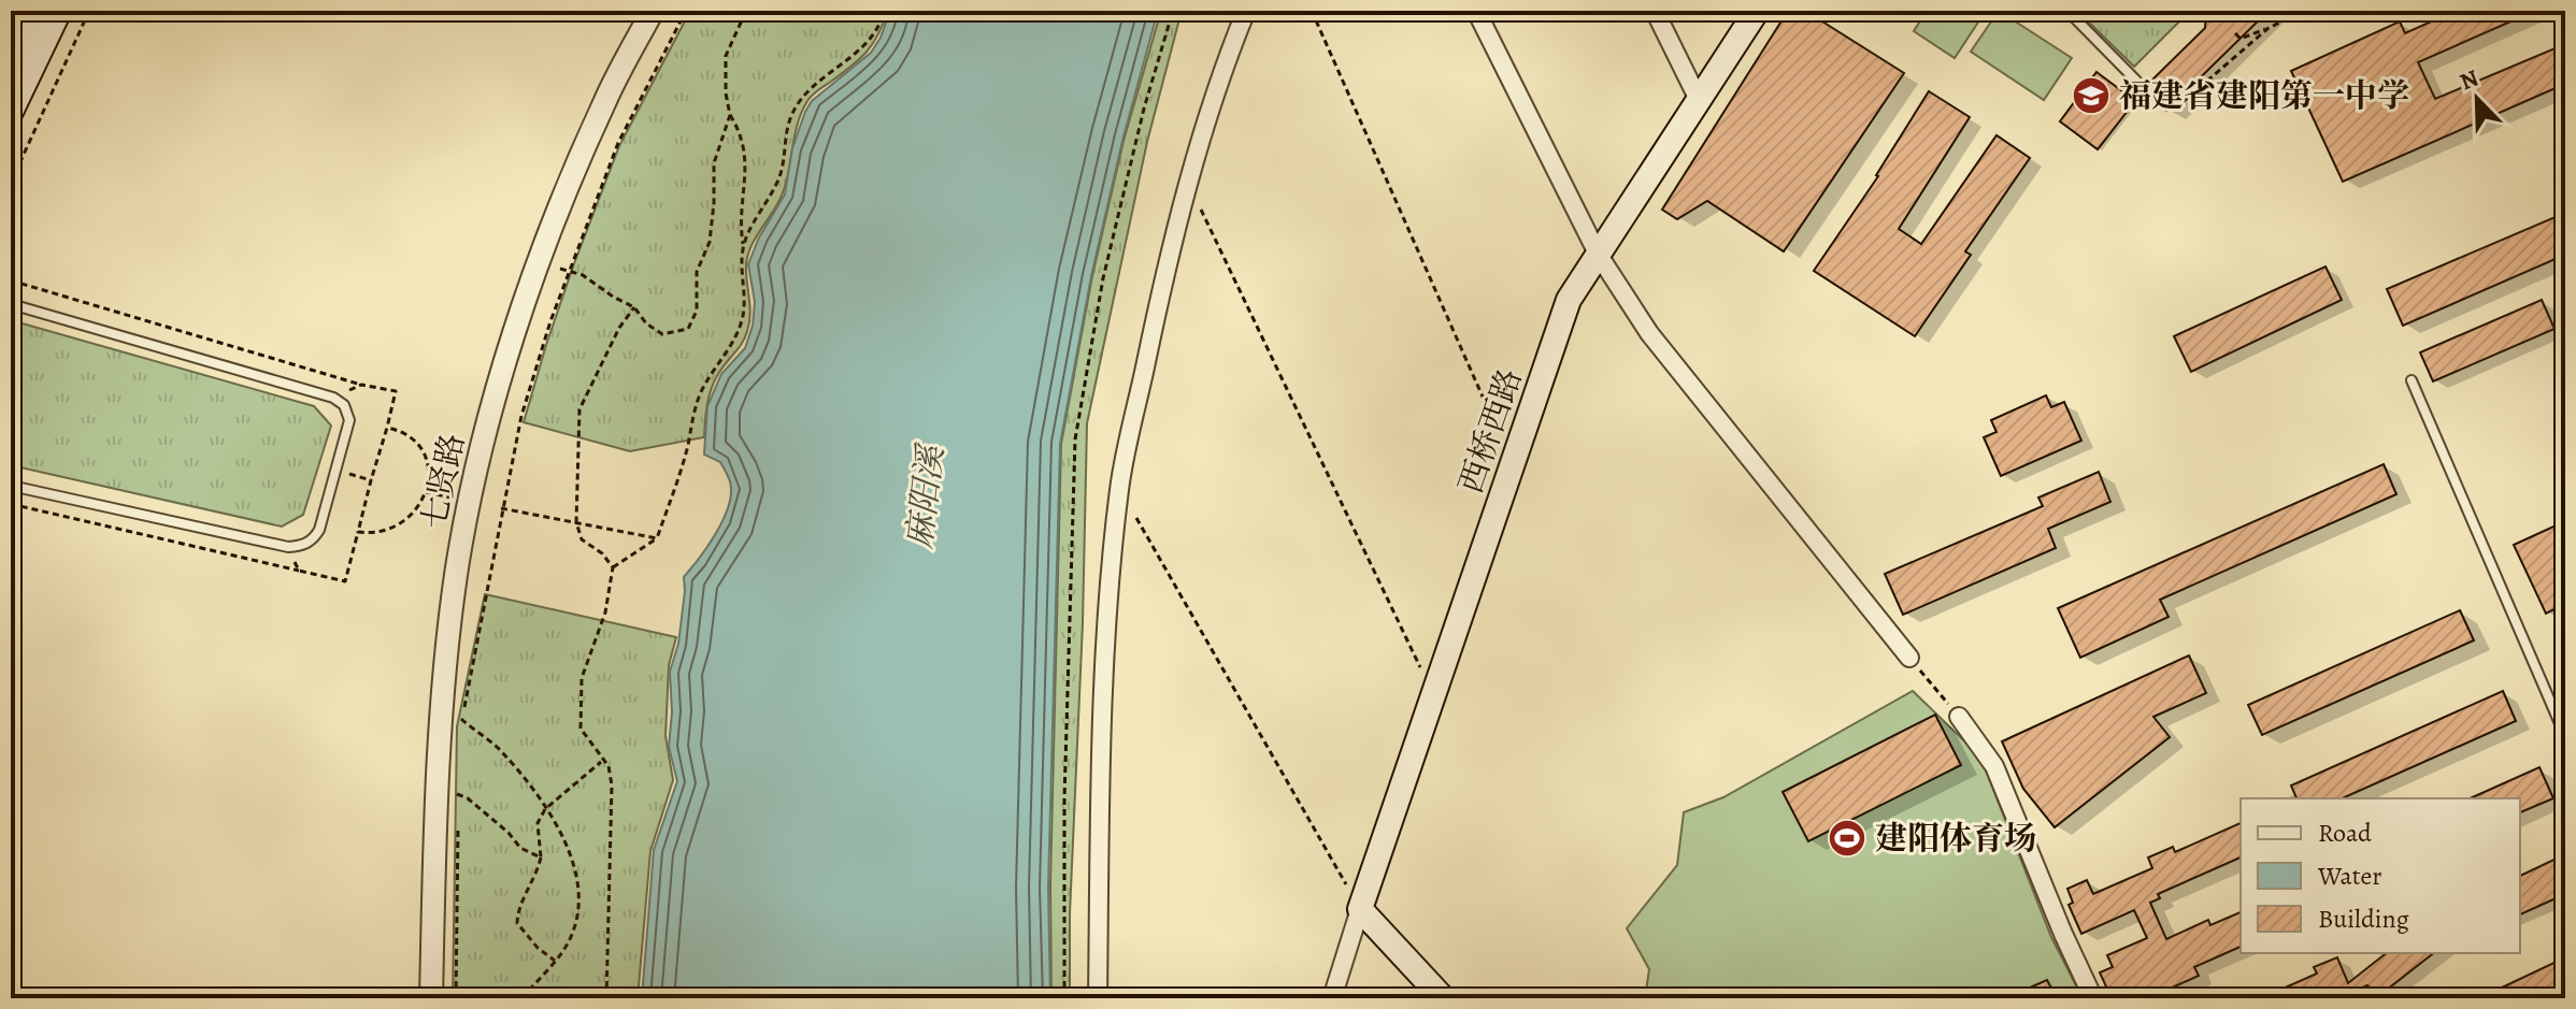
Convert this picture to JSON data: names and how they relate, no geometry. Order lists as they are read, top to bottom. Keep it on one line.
{"streets":{"main road":["西桥西路"],"street":["七贤路"]},"water":["麻阳溪"],"places":{"school or university":["福建省建阳第一中学"],"sports":["建阳体育场"]},"legend":["Road","Water","Building"],"north":"top left"}
